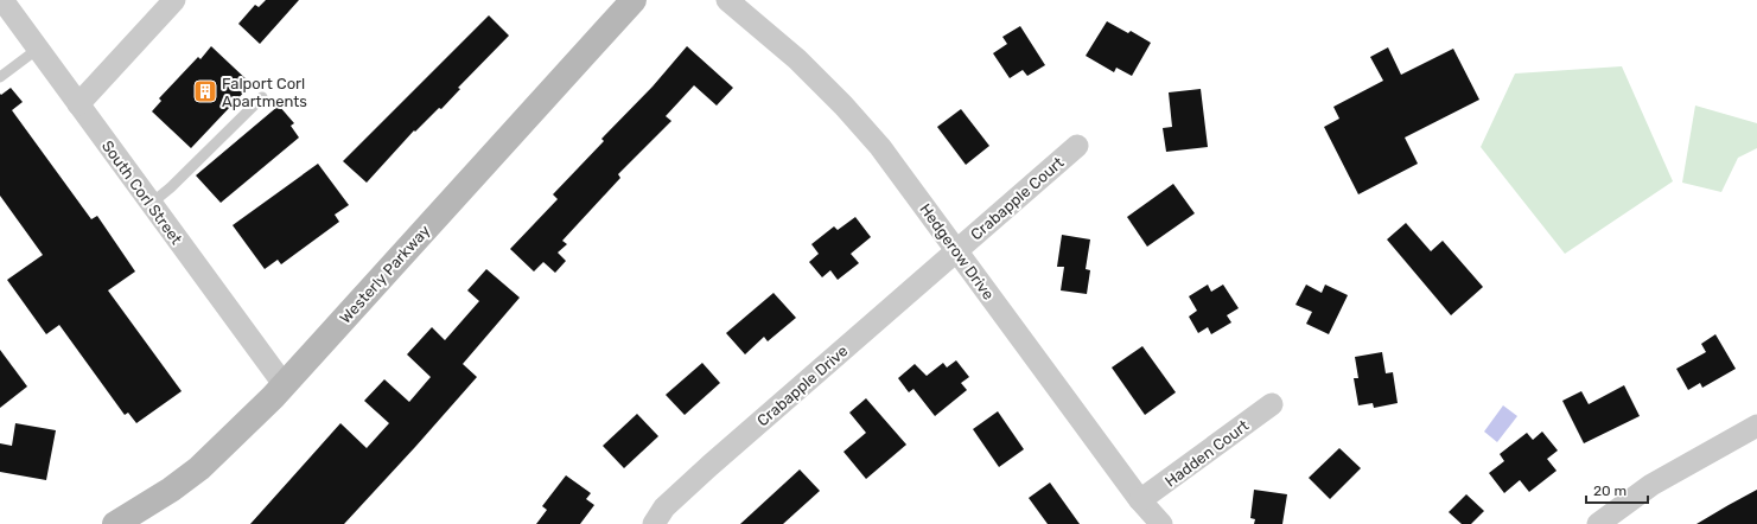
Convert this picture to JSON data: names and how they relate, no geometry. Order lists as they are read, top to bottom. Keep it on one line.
{"streets":{"main road":["Westerly Parkway"],"street":["South Corl Street","Crabapple Court","Hedgerow Drive","Crabapple Drive","Hadden Court"]},"crossings":[["South Corl Street","Westerly Parkway"],["Crabapple Court","Hedgerow Drive"],["Crabapple Court","Crabapple Drive"],["Hedgerow Drive","Crabapple Drive"],["Hedgerow Drive","Hadden Court"]],"places":{"building":["Falport Corl Apartments"]},"scale_bar":"20 m"}
